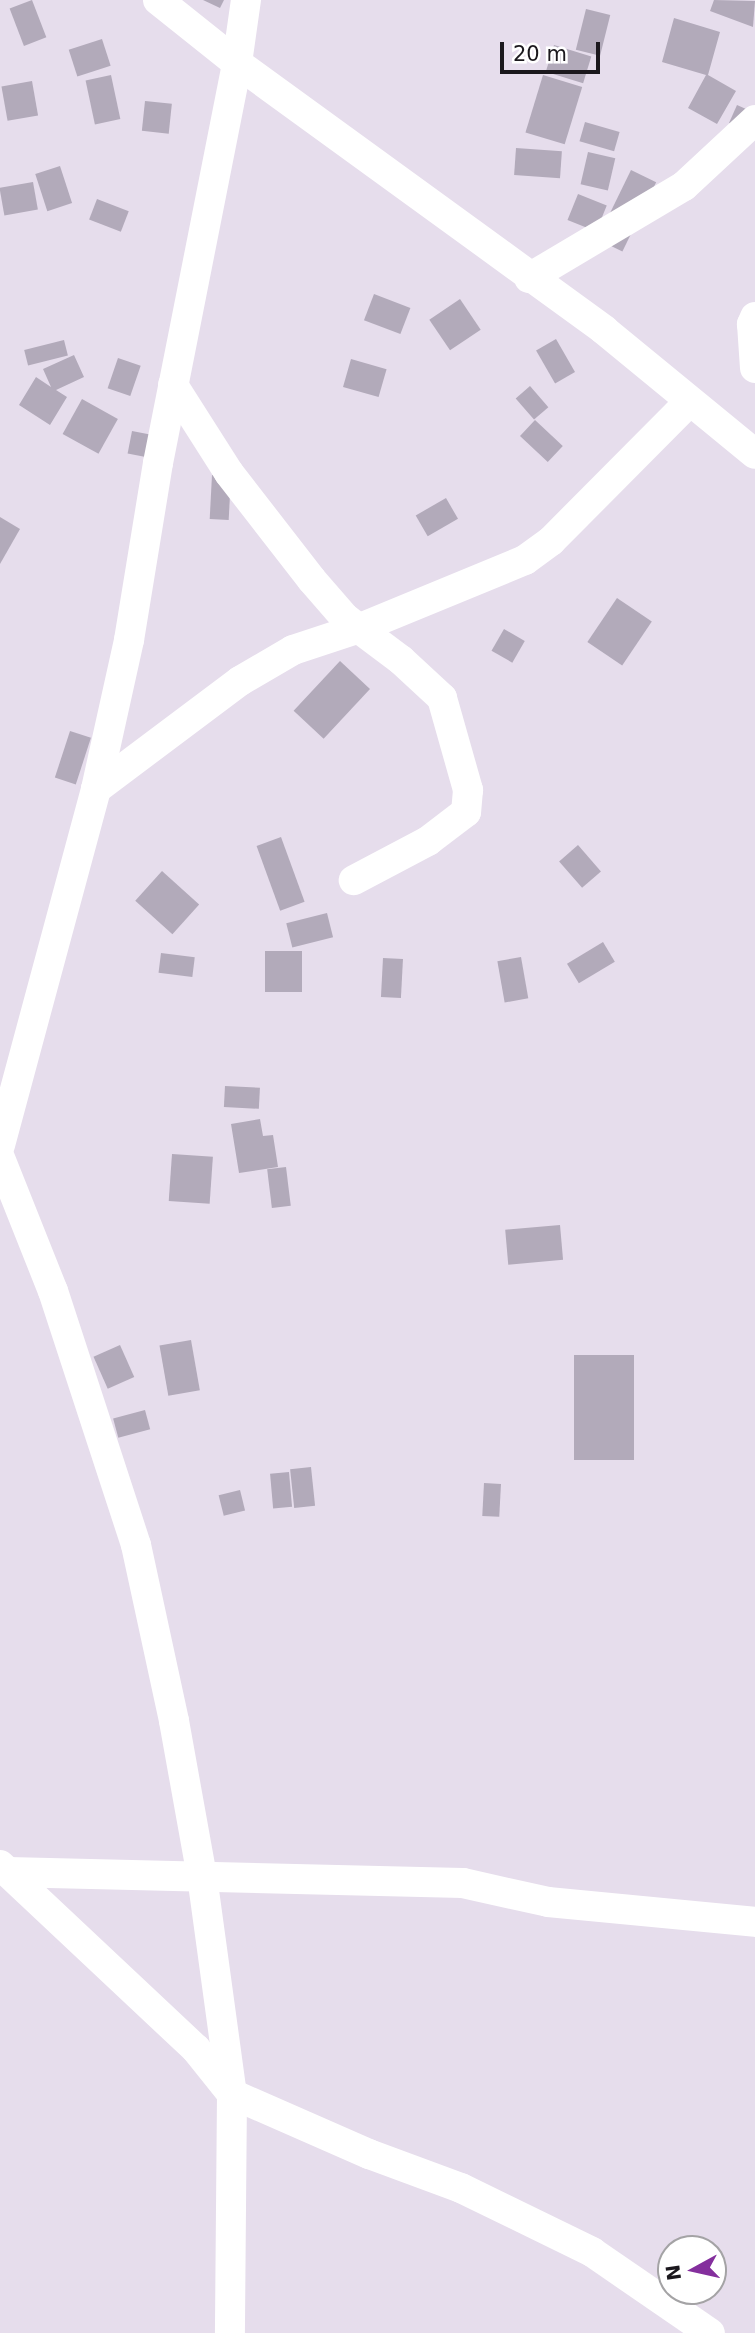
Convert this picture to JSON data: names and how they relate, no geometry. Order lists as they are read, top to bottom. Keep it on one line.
{"scale_bar":"20 m","north":"left"}
